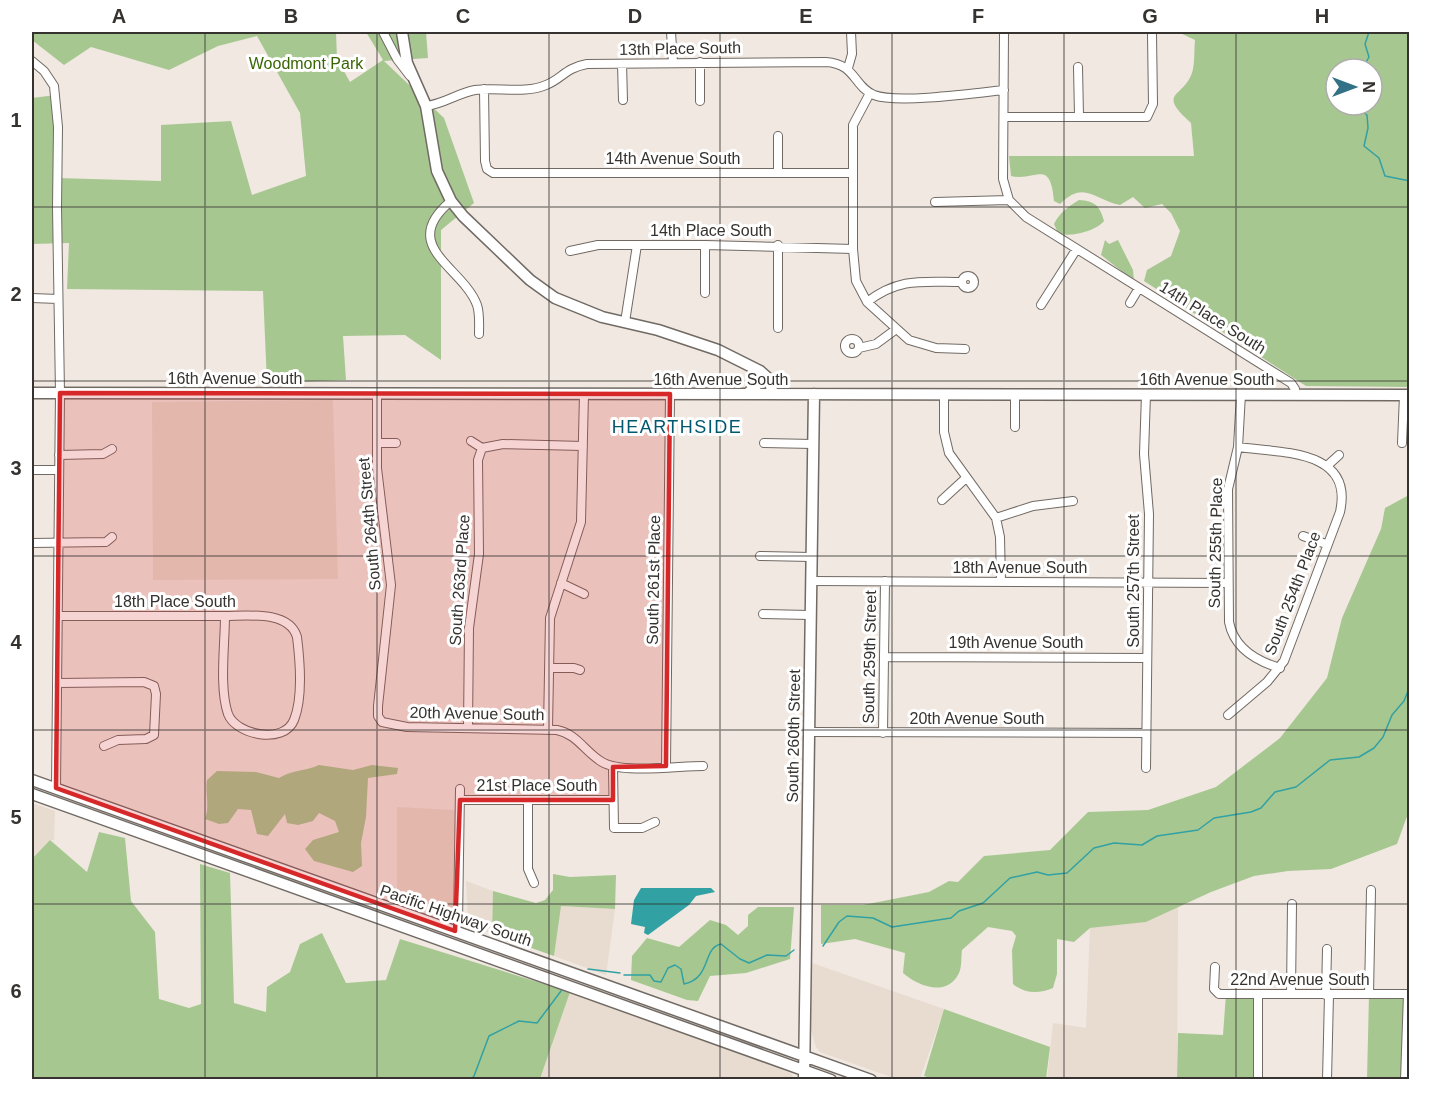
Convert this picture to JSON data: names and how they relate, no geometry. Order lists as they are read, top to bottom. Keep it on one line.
{"streets":{"main road":["16th Avenue South","South 260th Street","Pacific Highway South"],"street":["13th Place South","14th Avenue South","14th Place South","South 264th Street","South 255th Place","18th Avenue South","South 263rd Place","South 261st Place","South 257th Street","South 254th Place","18th Place South","19th Avenue South","South 259th Street","20th Avenue South","21st Place South","22nd Avenue South"]},"crossings":[["13th Place South","14th Avenue South"],["14th Place South","16th Avenue South"],["16th Avenue South","South 264th Street"],["16th Avenue South","South 255th Place"],["16th Avenue South","South 261st Place"],["16th Avenue South","South 257th Street"],["16th Avenue South","South 260th Street"],["South 264th Street","20th Avenue South"],["South 255th Place","18th Avenue South"],["South 255th Place","South 254th Place"],["18th Avenue South","South 257th Street"],["18th Avenue South","South 259th Street"],["18th Avenue South","South 260th Street"],["South 263rd Place","20th Avenue South"],["South 257th Street","19th Avenue South"],["South 257th Street","20th Avenue South"],["19th Avenue South","South 259th Street"],["South 259th Street","20th Avenue South"],["20th Avenue South","South 260th Street"],["South 260th Street","Pacific Highway South"]],"districts":["HEARTHSIDE"],"parks":["Woodmont Park"],"north":"right","grid":{"columns":["A","B","C","D","E","F","G","H"],"rows":["1","2","3","4","5","6"]}}
